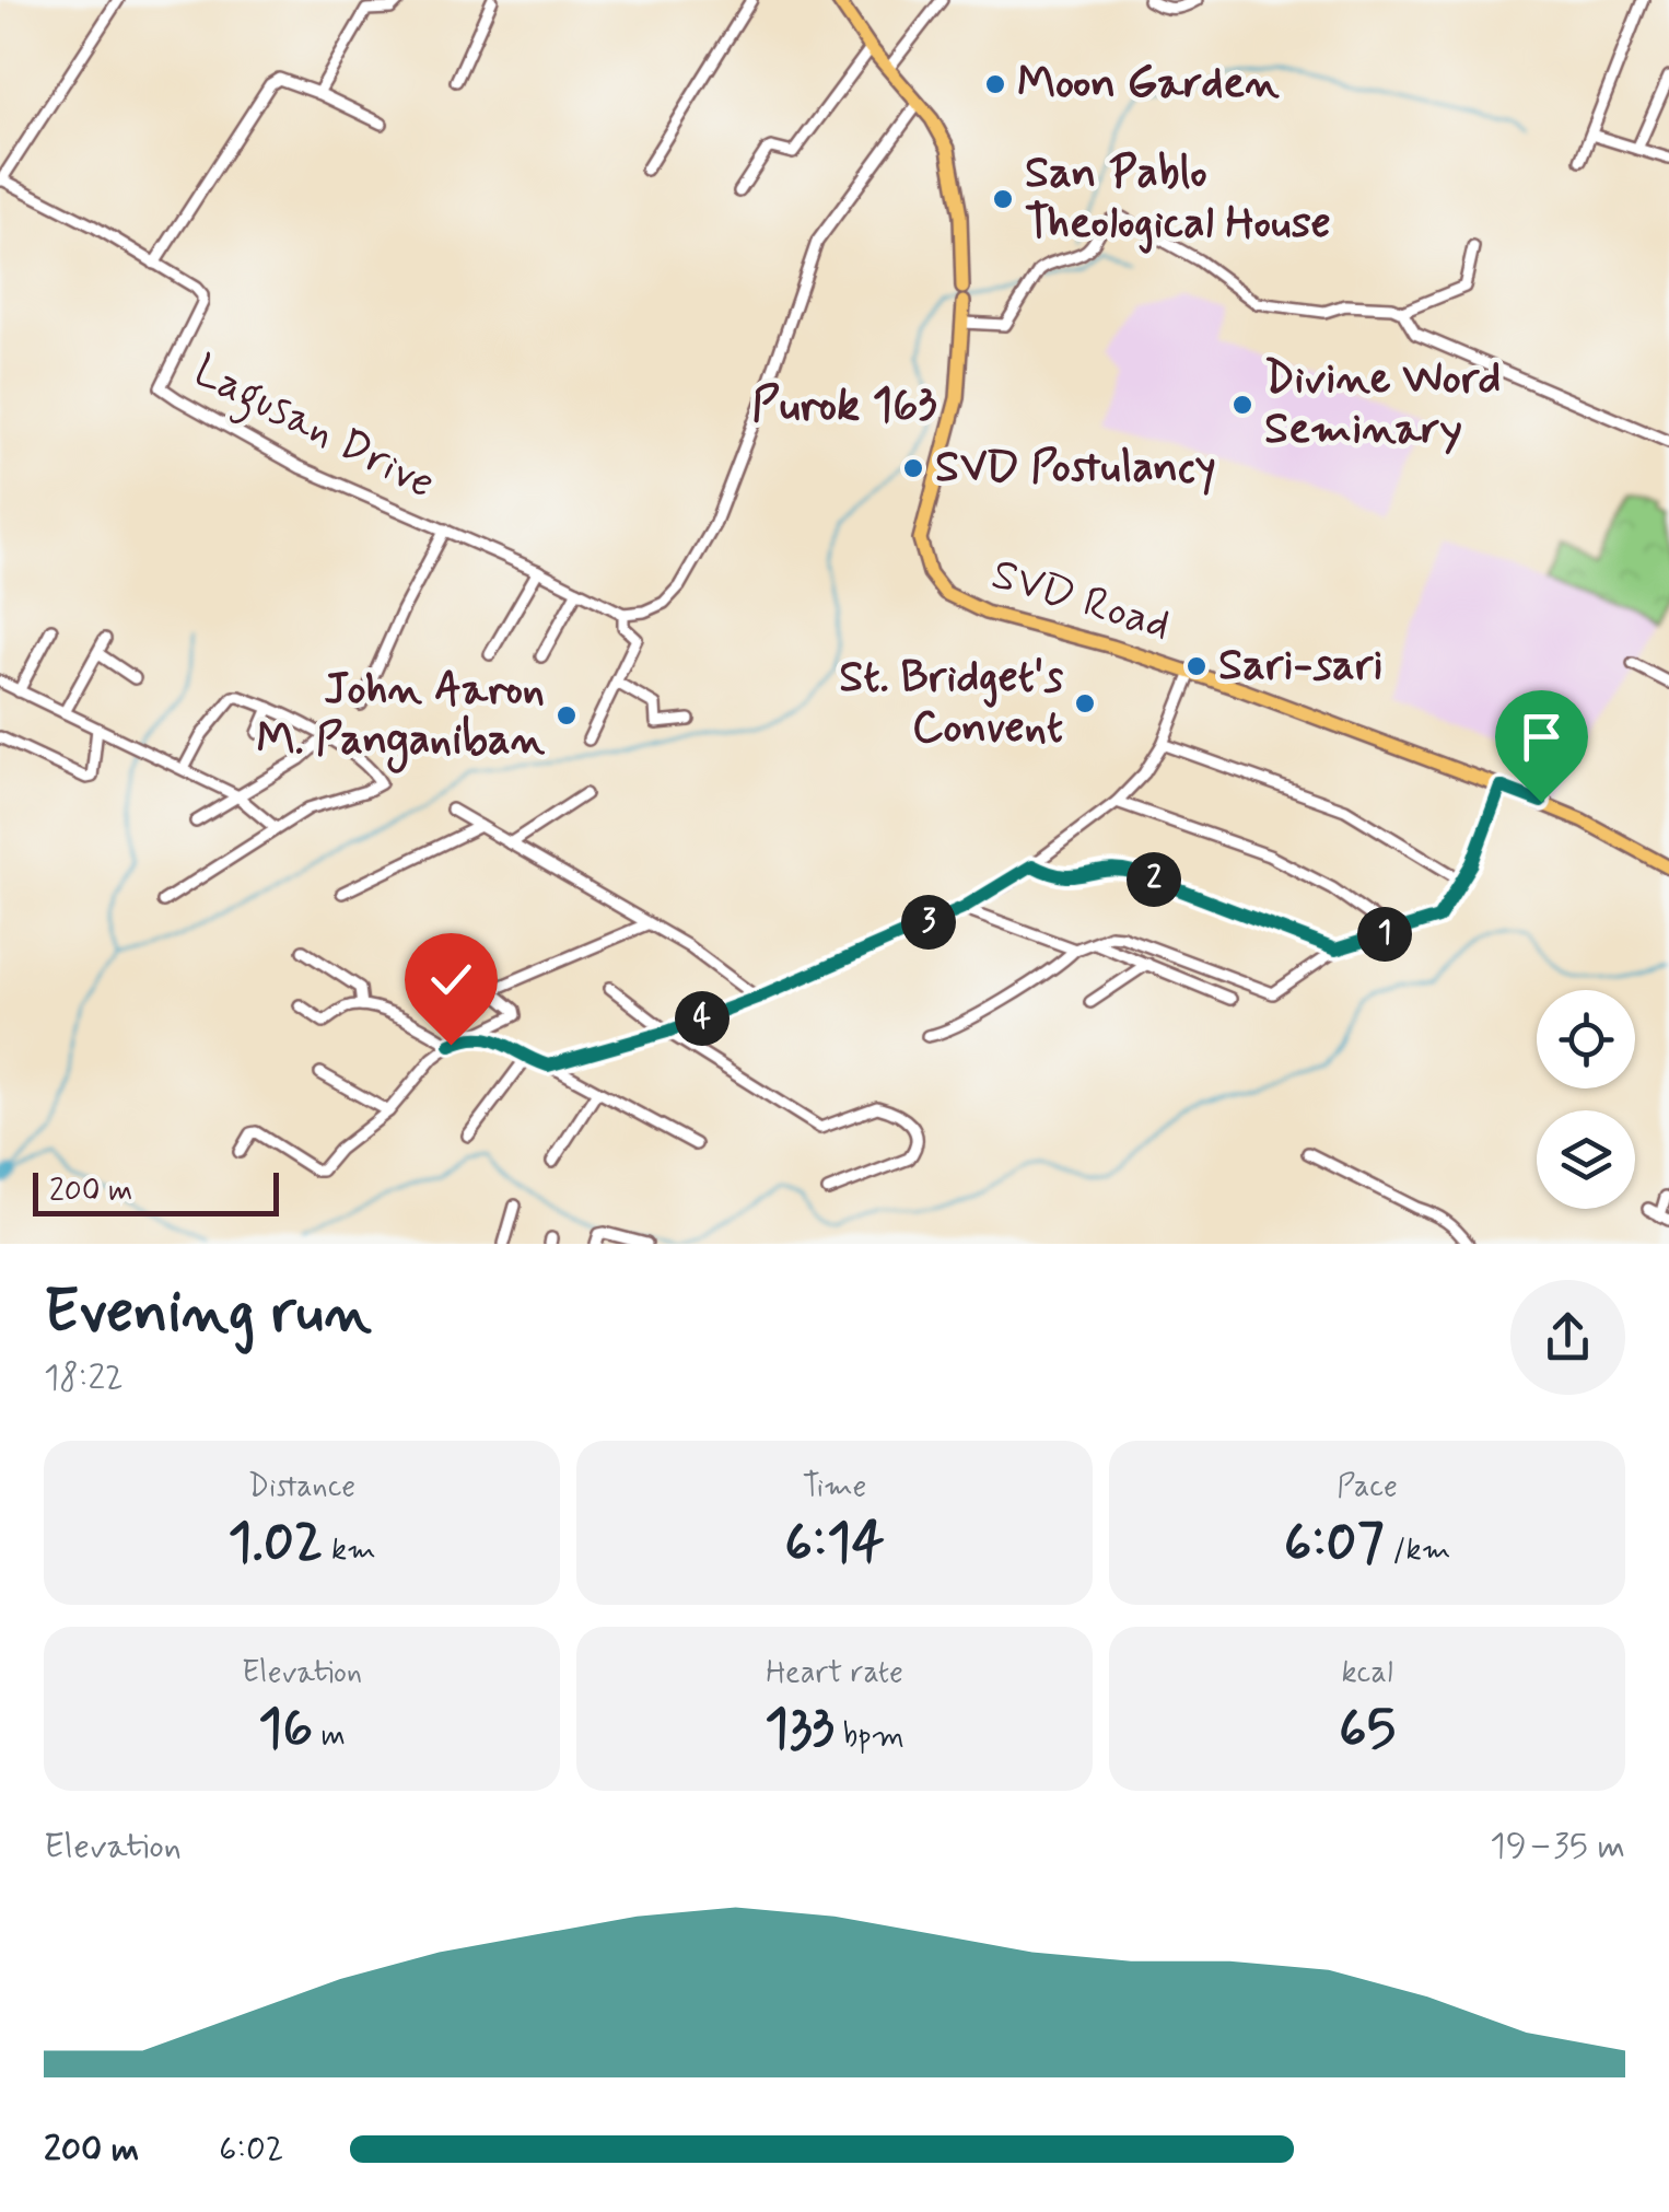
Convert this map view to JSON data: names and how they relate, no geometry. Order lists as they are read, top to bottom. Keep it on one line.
{"streets":{"main road":["SVD Road"],"street":["Lagusan Drive"]},"districts":["Purok 163"],"places":["Moon Garden","San Pablo Theological House","Divine Word Seminary","SVD Postulancy","Sari-sari","St. Bridget's Convent","John Aaron M. Panganiban"],"scale_bar":"200 m","page":{"pins":["2","3","1","4"],"scale":"200 m","heading":["Evening run","18:22"],"stats":[["Distance","1.02 km"],["Time","6:14"],["Pace","6:07 /km"],["Elevation","16 m"],["Heart rate","133 bpm"],["kcal","65"]],"chart":["Elevation","19–35 m"],"list":[{"name":"200 m","note":"6:02"}]}}
